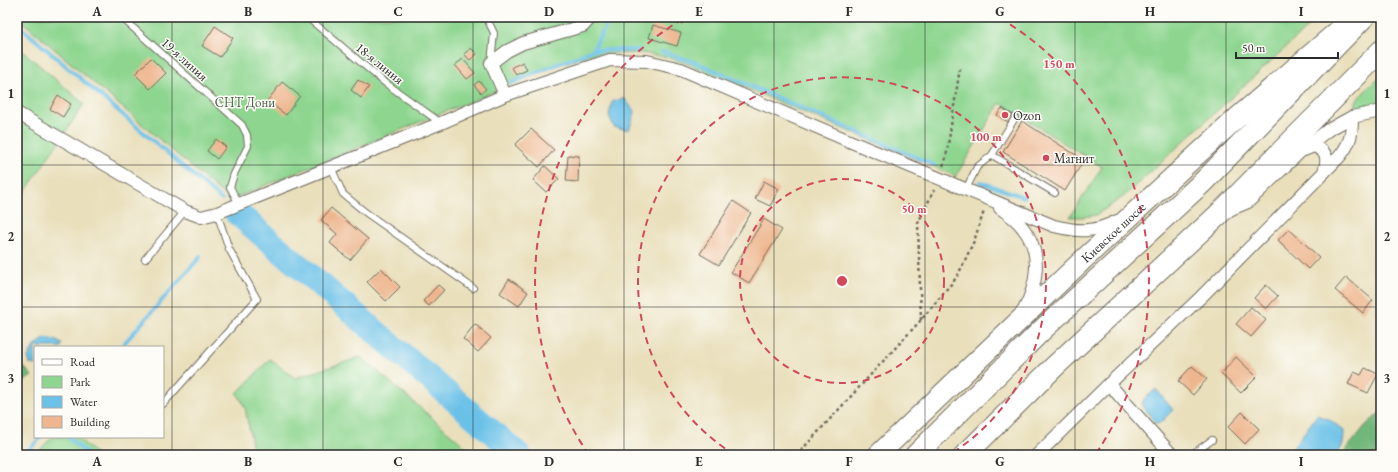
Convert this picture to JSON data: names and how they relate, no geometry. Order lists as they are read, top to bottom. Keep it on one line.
{"streets":{"main road":["Киевское шоссе"],"lane":["19-я линия","18-я линия"]},"parks":["СНТ Дони"],"places":["Ozon","Магнит"],"legend":["Road","Park","Water","Building"],"scale_bar":"50 m","grid":{"columns":["A","B","C","D","E","F","G","H","I"],"rows":["1","2","3"]},"rings":["150 m","100 m","50 m"]}
